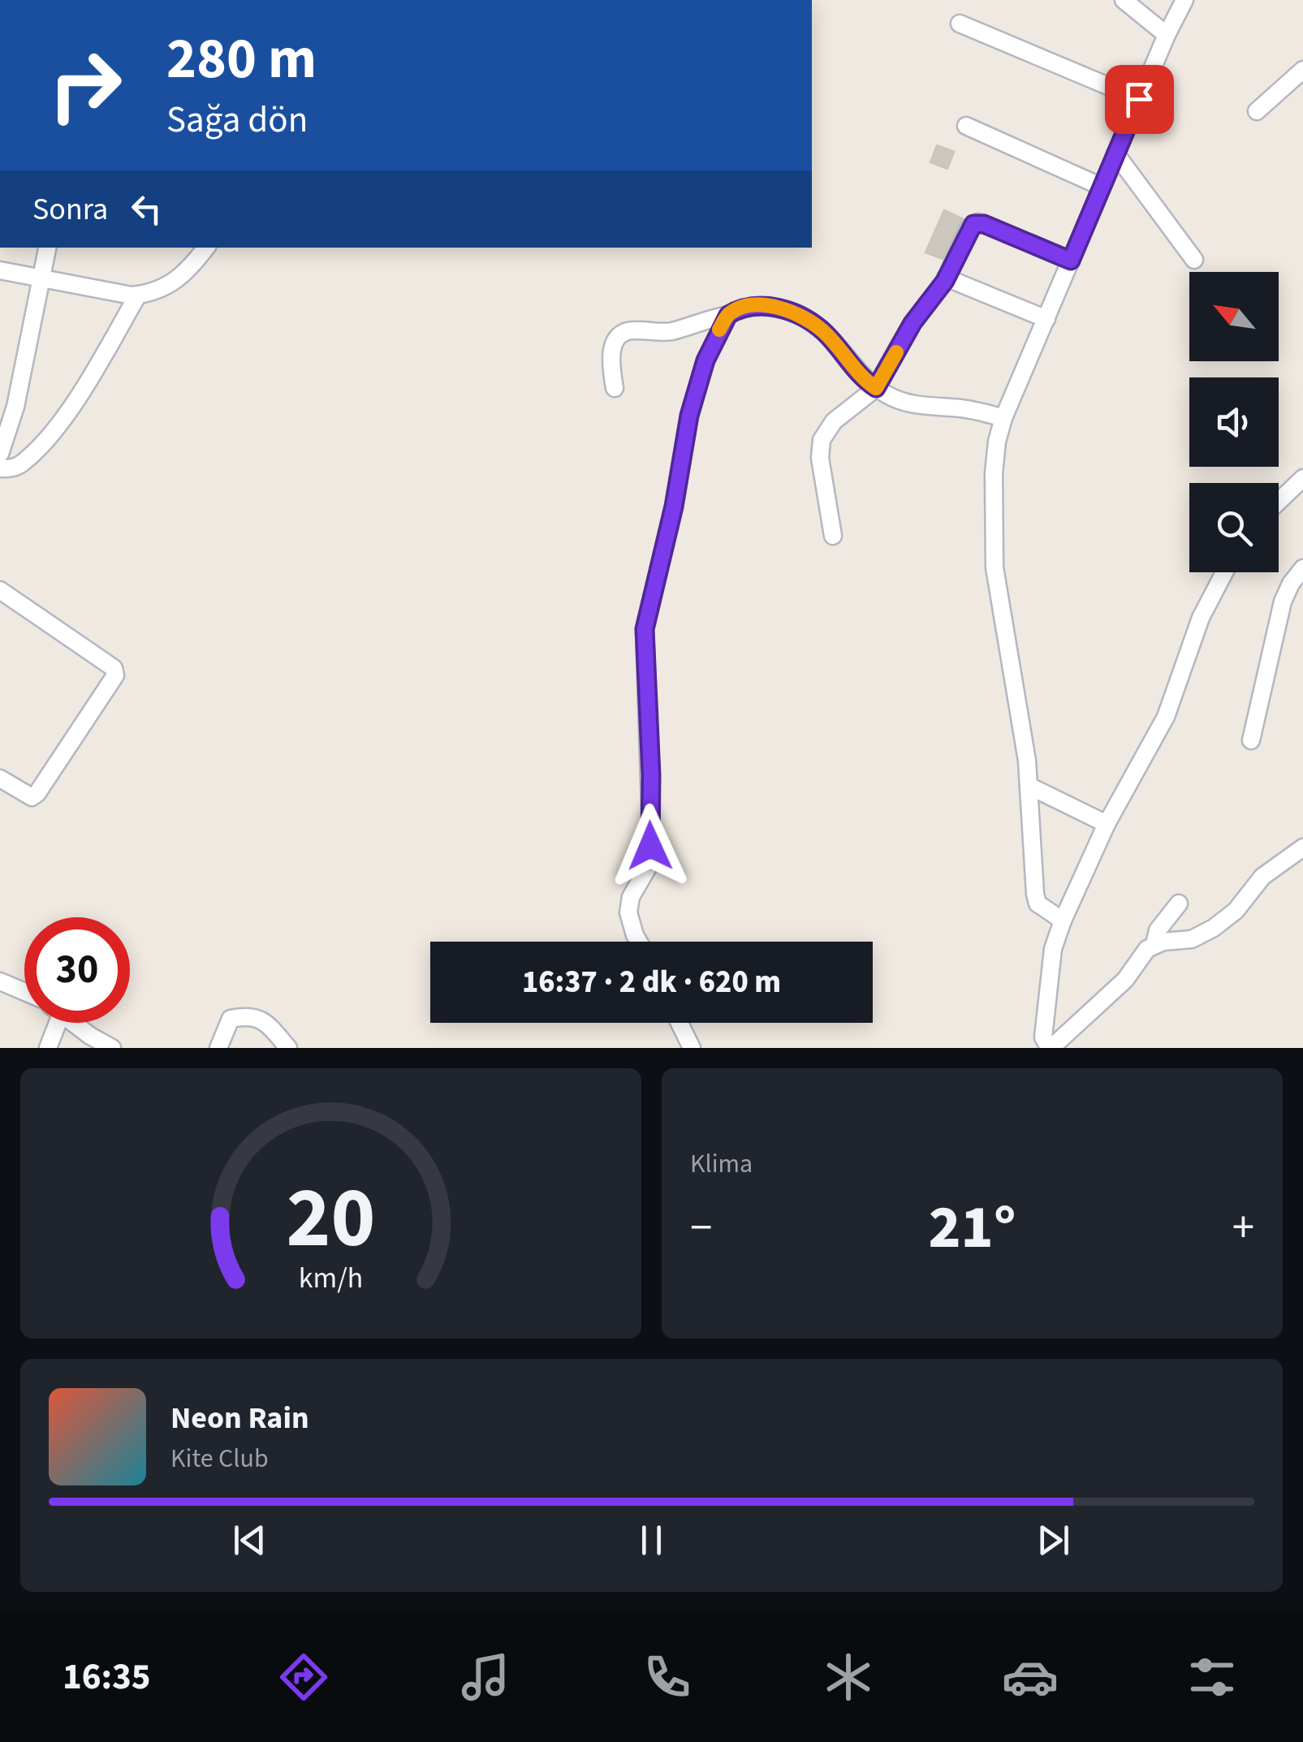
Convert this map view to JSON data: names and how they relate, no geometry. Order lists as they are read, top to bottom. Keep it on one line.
{"north":"top left","page":{"turn":["280 m","Sağa dön"],"then":"Sonra","limit":"30","trip":"16:37 · 2 dk · 620 m","tile":"Klima","heat":["−","21°","+"],"song":["Neon Rain","Kite Club"],"tabs":"16:35","gauge":["20","km/h"]}}
